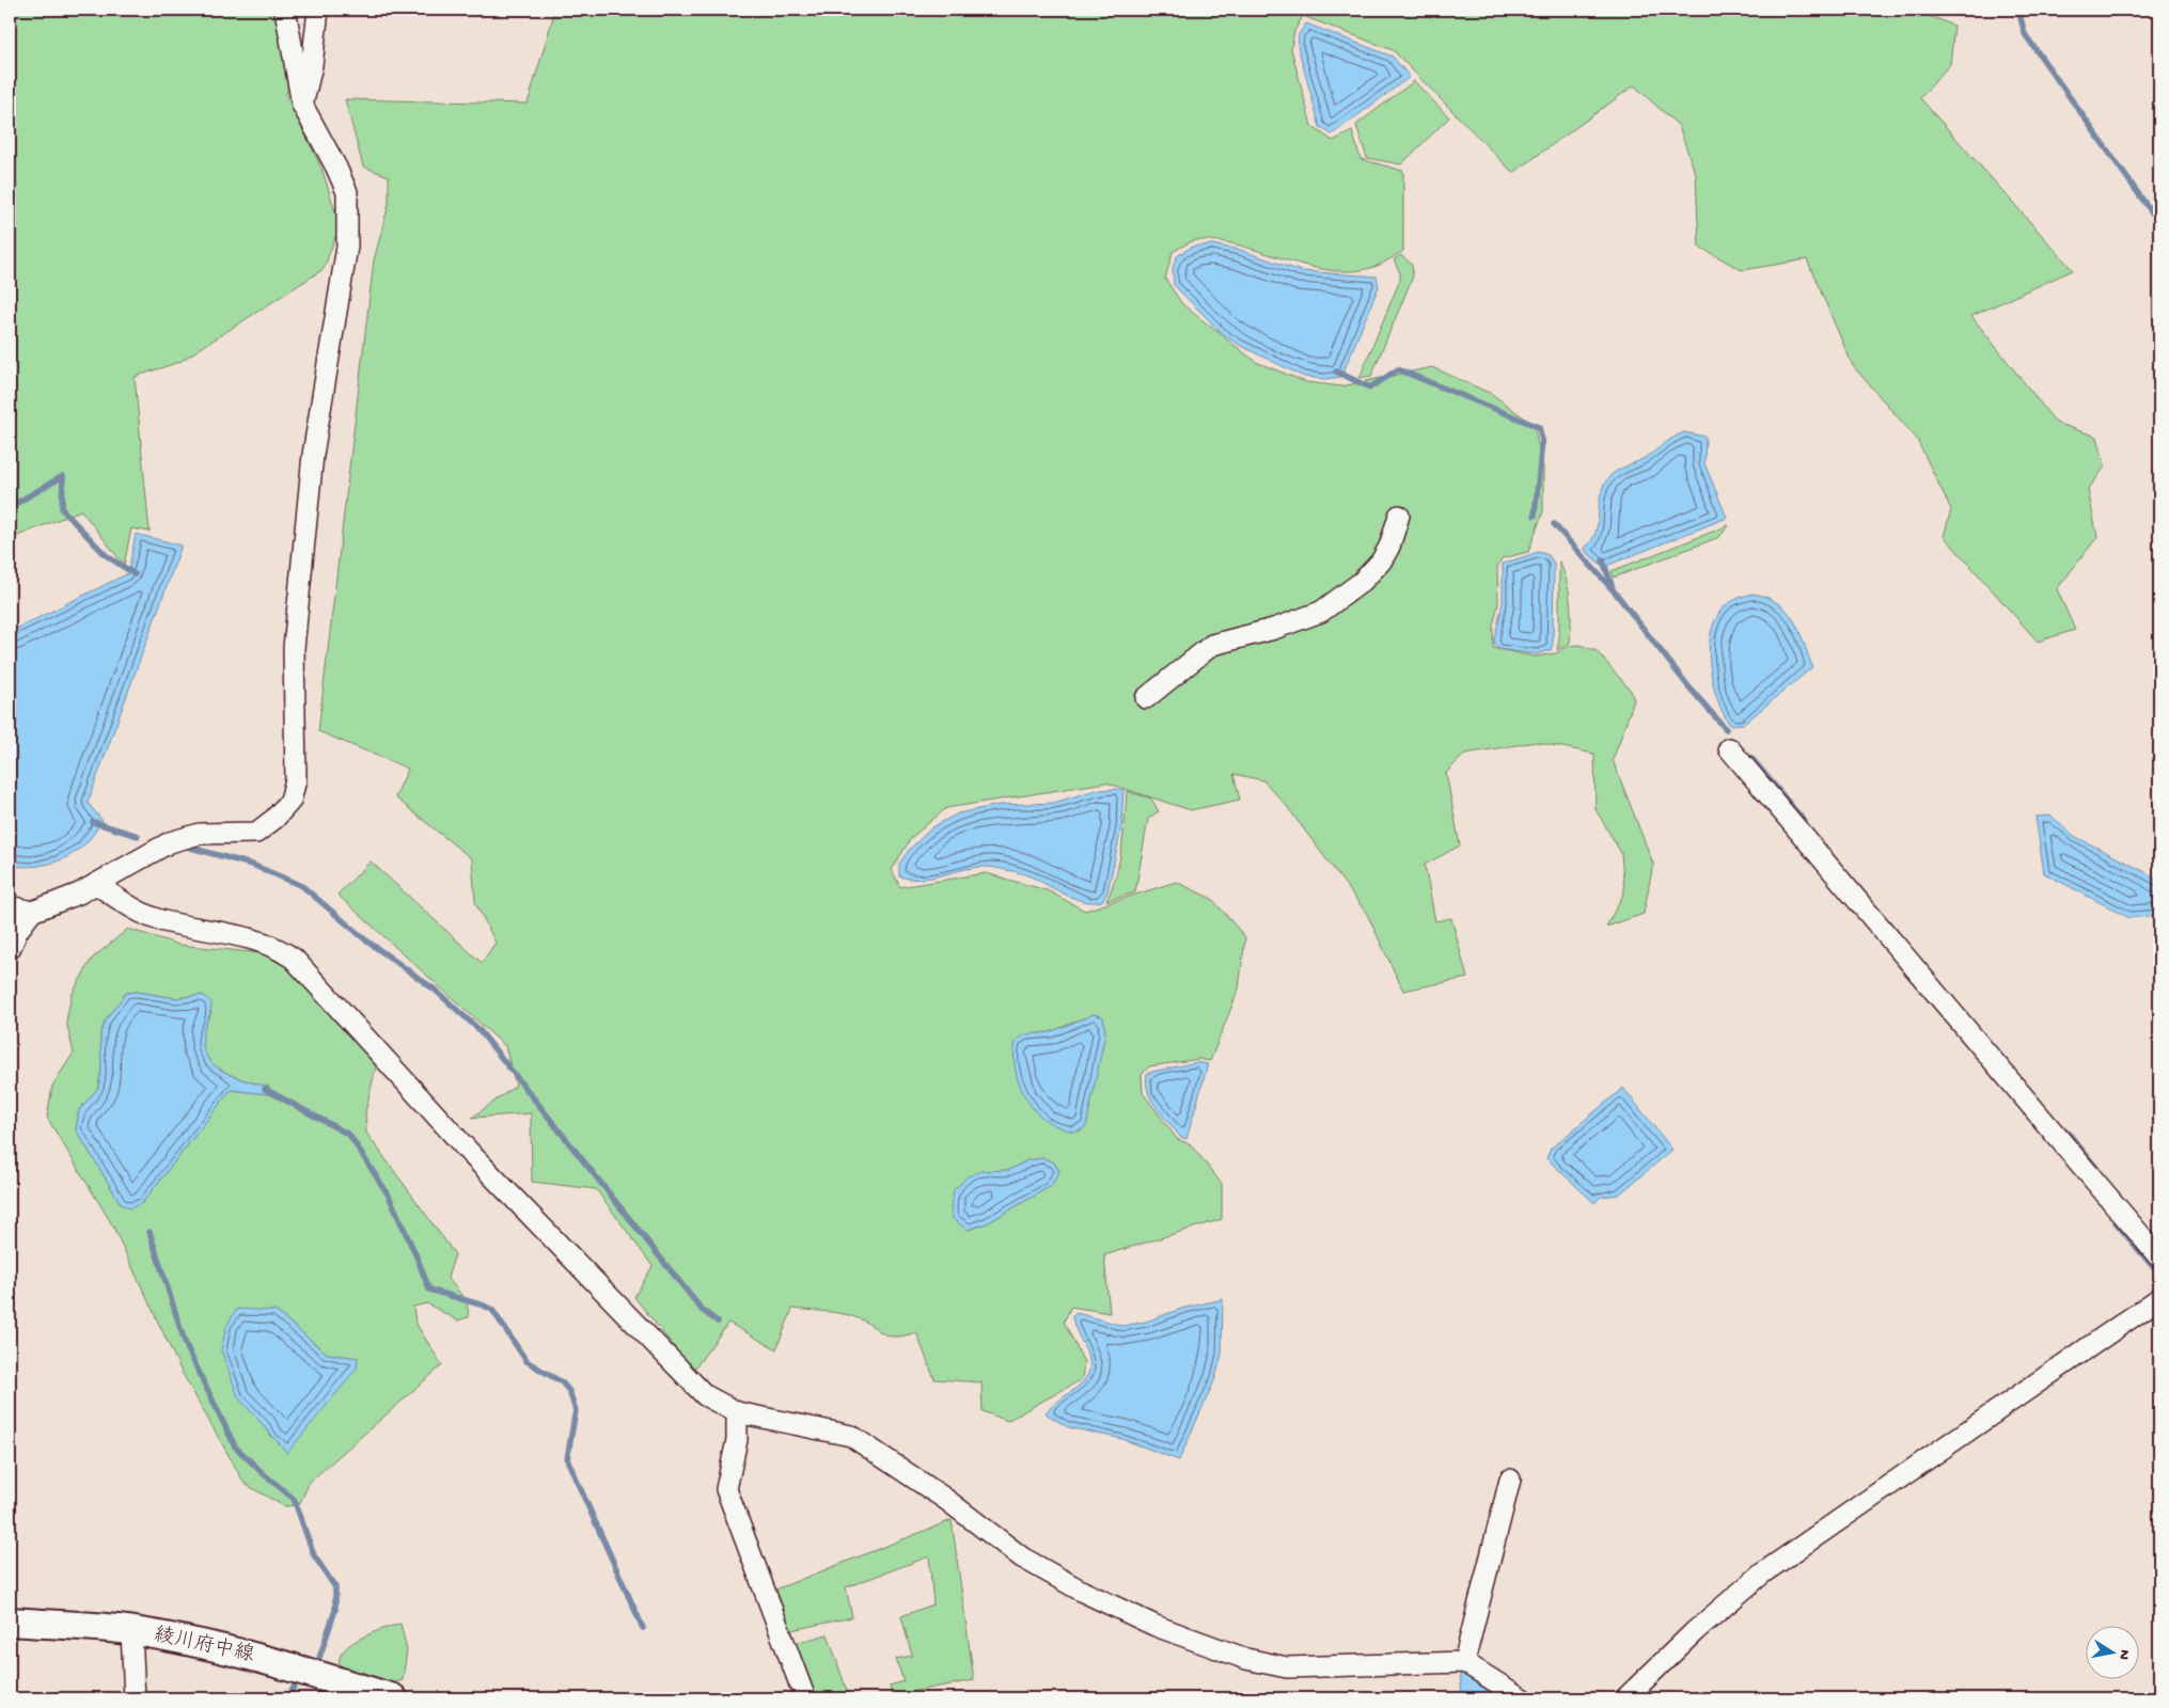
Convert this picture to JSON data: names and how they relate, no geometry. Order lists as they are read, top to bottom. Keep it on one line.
{"streets":{"main road":["綾川府中線"]},"north":"right"}
